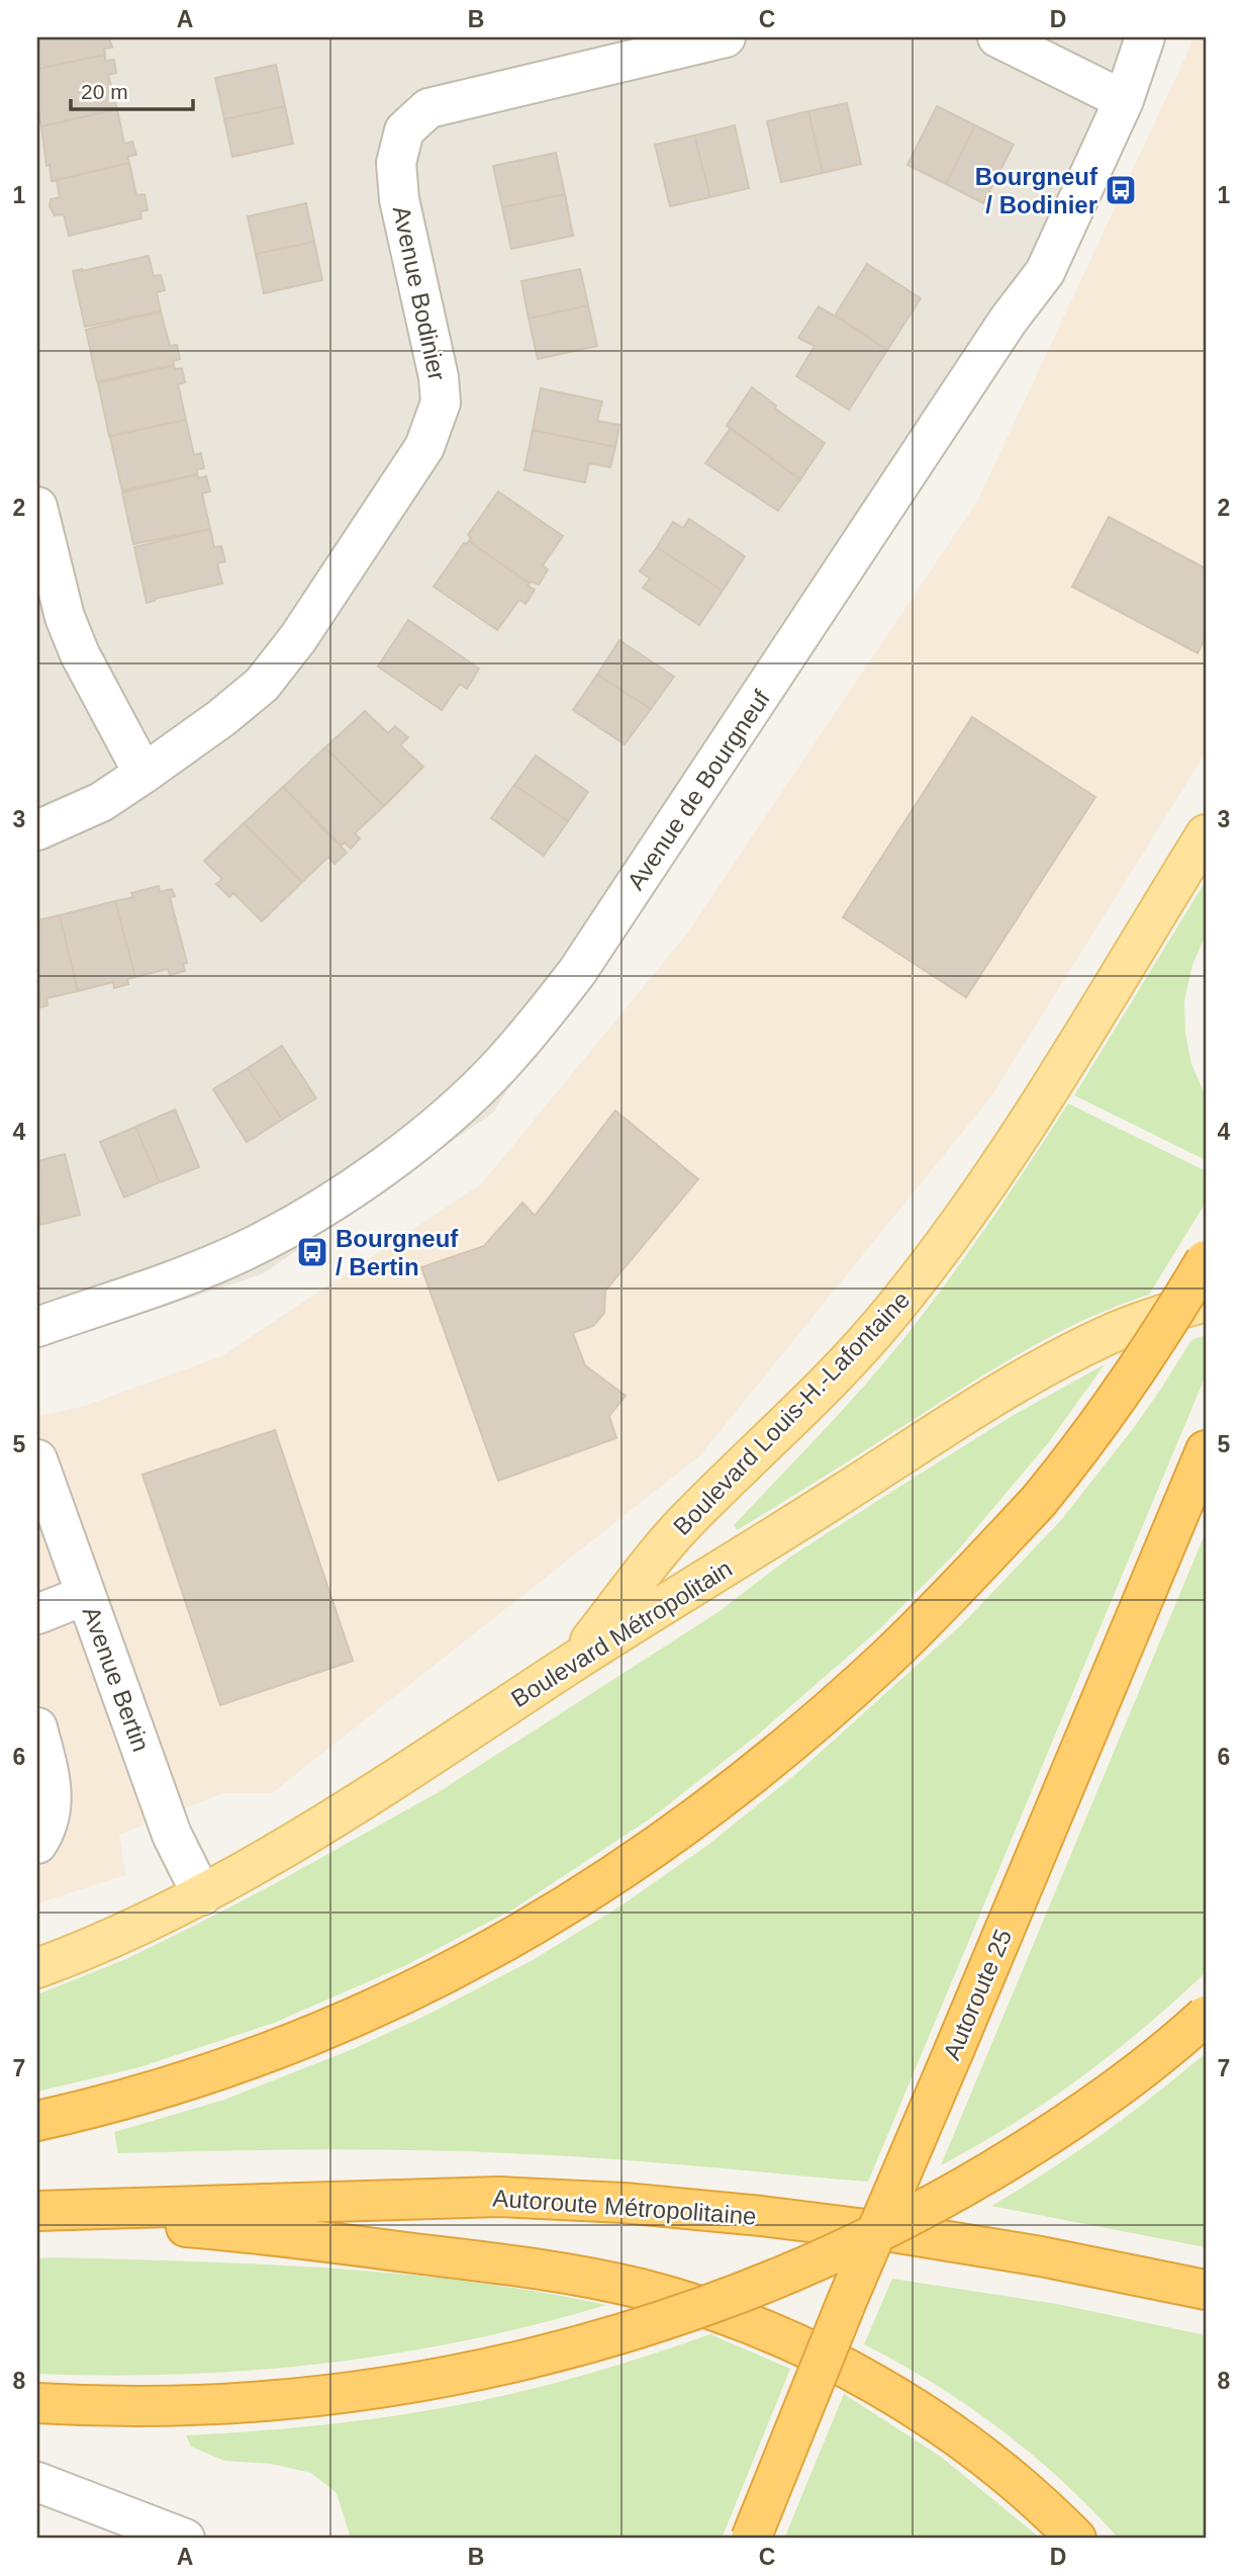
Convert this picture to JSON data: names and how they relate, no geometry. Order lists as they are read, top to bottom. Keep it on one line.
{"streets":{"highway":["Autoroute 25","Autoroute Métropolitaine"],"main road":["Boulevard Louis-H.-Lafontaine","Boulevard Métropolitain"],"street":["Avenue Bodinier","Avenue de Bourgneuf","Avenue Bertin"]},"crossings":[["Boulevard Louis-H.-Lafontaine","Boulevard Métropolitain"],["Boulevard Métropolitain","Avenue Bertin"]],"places":{"bus stop":["Bourgneuf / Bodinier","Bourgneuf / Bertin"]},"scale_bar":"20 m","grid":{"columns":["A","B","C","D"],"rows":["1","2","3","4","5","6","7","8"]}}
